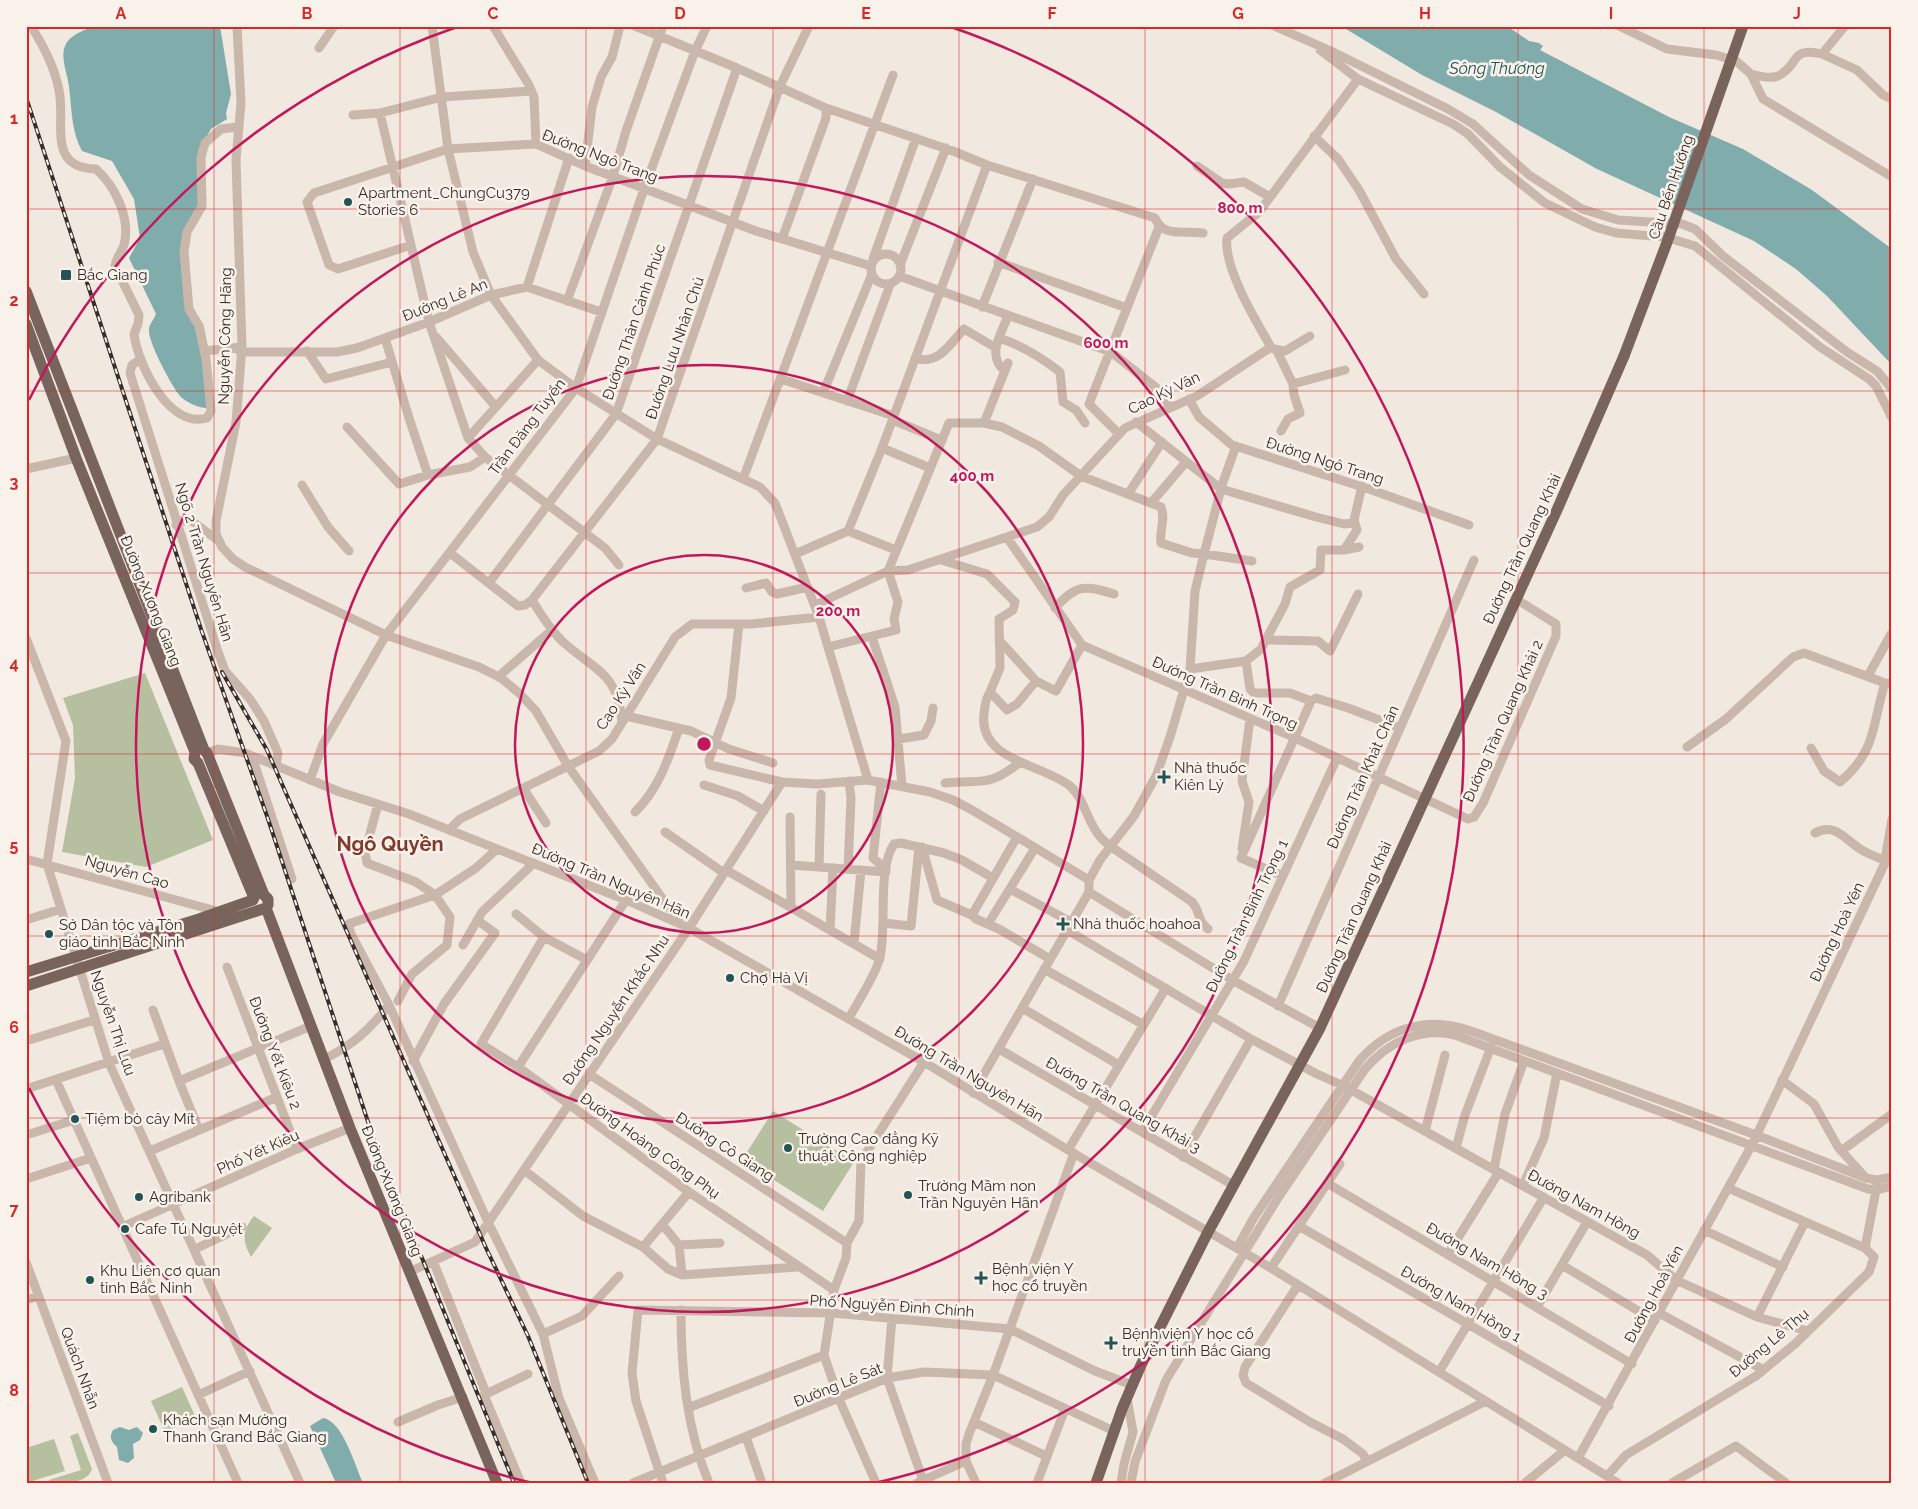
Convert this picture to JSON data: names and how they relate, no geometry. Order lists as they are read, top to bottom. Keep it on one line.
{"streets":{"main road":["Cầu Bến Hướng","Đường Trần Quang Khải","Đường Xương Giang"],"street":["Đường Ngô Trang","Đường Lê An","Đường Thân Cảnh Phúc","Nguyễn Công Hãng","Đường Lưu Nhân Chú","Cao Kỳ Vân","Trần Đăng Tuyển","Ngõ 2 Trần Nguyên Hãn","Đường Trần Bình Trọng","Đường Trần Quang Khải 2","Đường Trần Khát Chân","Nguyễn Cao","Đường Trần Nguyên Hãn","Đường Trần Bình Trọng 1","Đường Hoà Yên","Đường Nguyễn Khắc Nhu","Nguyễn Thị Lưu","Đường Yết Kiêu 2","Đường Trần Quang Khải 3","Đường Hoàng Công Phụ","Đường Cô Giang","Phố Yết Kiêu","Đường Nam Hồng","Đường Nam Hồng 3","Đường Nam Hồng 1","Phố Nguyễn Đình Chính","Đường Lê Thụ","Quách Nhẫn","Đường Lê Sát"]},"crossings":[["Đường Ngô Trang","Đường Thân Cảnh Phúc"],["Đường Ngô Trang","Đường Lưu Nhân Chú"],["Đường Ngô Trang","Cao Kỳ Vân"],["Đường Ngô Trang","Trần Đăng Tuyển"],["Cầu Bến Hướng","Đường Trần Quang Khải"],["Đường Lê An","Nguyễn Công Hãng"],["Cao Kỳ Vân","Đường Trần Bình Trọng"],["Cao Kỳ Vân","Đường Trần Nguyên Hãn"],["Trần Đăng Tuyển","Đường Trần Nguyên Hãn"],["Đường Trần Quang Khải","Đường Trần Bình Trọng"],["Đường Trần Quang Khải","Đường Trần Quang Khải 2"],["Đường Trần Quang Khải","Đường Trần Nguyên Hãn"],["Đường Trần Quang Khải","Đường Trần Quang Khải 3"],["Đường Trần Quang Khải","Đường Nam Hồng"],["Đường Trần Quang Khải","Phố Nguyễn Đình Chính"],["Đường Trần Quang Khải","Đường Lê Sát"],["Ngõ 2 Trần Nguyên Hãn","Đường Trần Nguyên Hãn"],["Đường Xương Giang","Đường Trần Nguyên Hãn"],["Đường Xương Giang","Đường Nguyễn Khắc Nhu"],["Đường Xương Giang","Phố Yết Kiêu"],["Đường Trần Bình Trọng","Đường Trần Quang Khải 2"],["Đường Trần Bình Trọng","Đường Trần Khát Chân"],["Đường Trần Bình Trọng","Đường Trần Bình Trọng 1"],["Nguyễn Cao","Nguyễn Thị Lưu"],["Đường Trần Nguyên Hãn","Đường Hoà Yên"],["Đường Trần Nguyên Hãn","Đường Nguyễn Khắc Nhu"],["Đường Trần Nguyên Hãn","Đường Lê Thụ"],["Đường Trần Bình Trọng 1","Đường Trần Quang Khải 3"],["Đường Trần Bình Trọng 1","Đường Nam Hồng"],["Đường Hoà Yên","Đường Nam Hồng"],["Đường Hoà Yên","Đường Nam Hồng 3"],["Đường Hoà Yên","Đường Nam Hồng 1"],["Đường Nguyễn Khắc Nhu","Đường Hoàng Công Phụ"],["Đường Nguyễn Khắc Nhu","Đường Cô Giang"],["Nguyễn Thị Lưu","Phố Yết Kiêu"],["Đường Yết Kiêu 2","Phố Yết Kiêu"],["Đường Nam Hồng","Đường Lê Thụ"],["Phố Nguyễn Đình Chính","Đường Lê Sát"]],"districts":["Ngô Quyền"],"water":["Sông Thương"],"places":{"other":["Apartment_ChungCu379 Stories 6","Sở Dân tộc và Tôn giáo tỉnh Bắc Ninh","Chợ Hà Vị","Tiệm bò cây Mít","Trường Cao đẳng Kỹ thuật Công nghiệp","Trường Mầm non Trần Nguyên Hãn","Agribank","Cafe Tú Nguyệt","Khu Liên cơ quan tỉnh Bắc Ninh","Khách sạn Mường Thanh Grand Bắc Giang"],"transit":["Bắc Giang"],"health":["Nhà thuốc Kiên Lý","Nhà thuốc hoahoa","Bệnh viện Y học cổ truyền","Bệnh viện Y học cổ truyền tỉnh Bắc Giang"]},"grid":{"columns":["A","B","C","D","E","F","G","H","I","J"],"rows":["1","2","3","4","5","6","7","8"]},"rings":["800 m","600 m","400 m","200 m"]}
